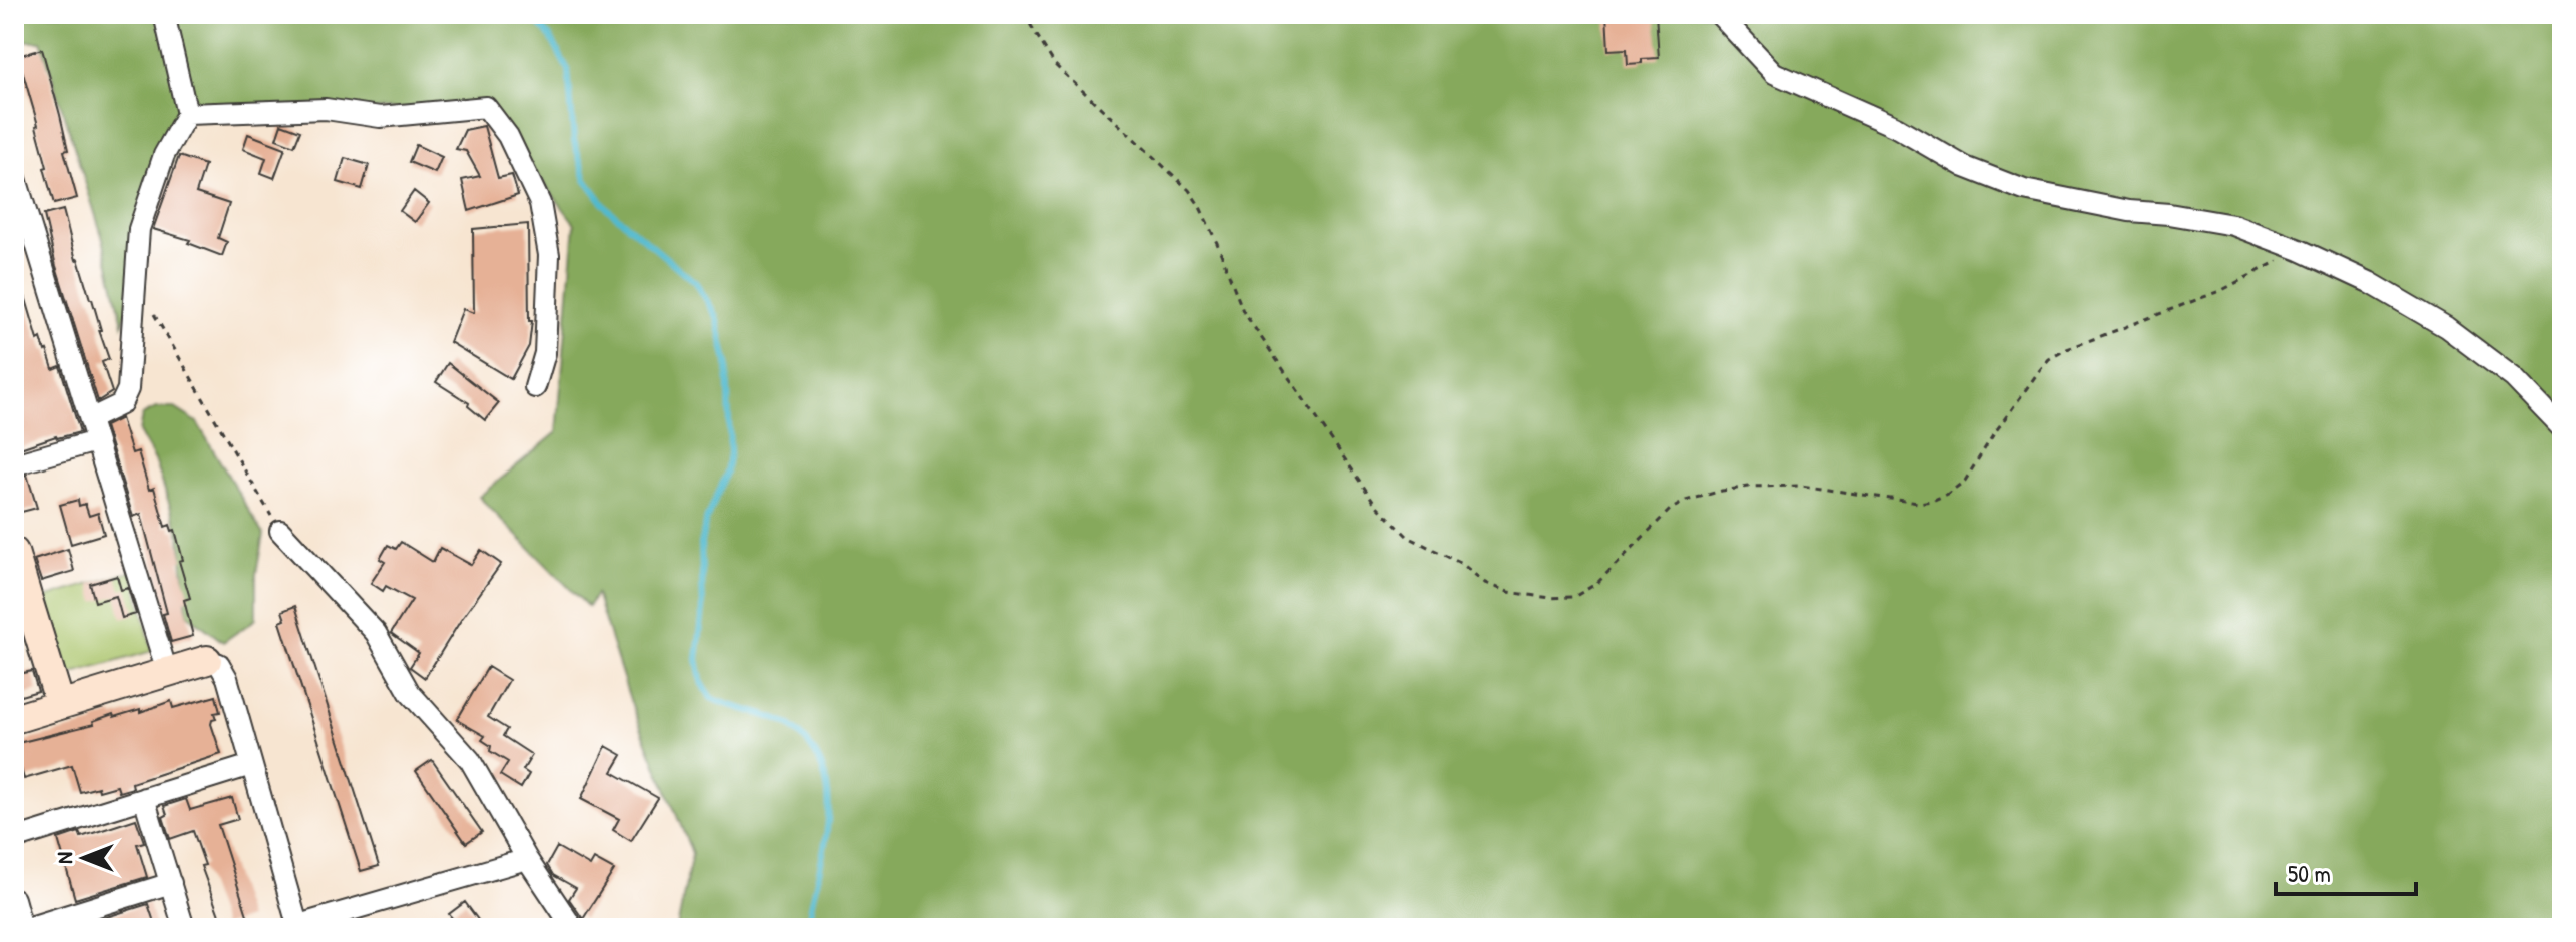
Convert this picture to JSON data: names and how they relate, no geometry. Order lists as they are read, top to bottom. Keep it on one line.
{"scale_bar":"50 m","north":"left"}
